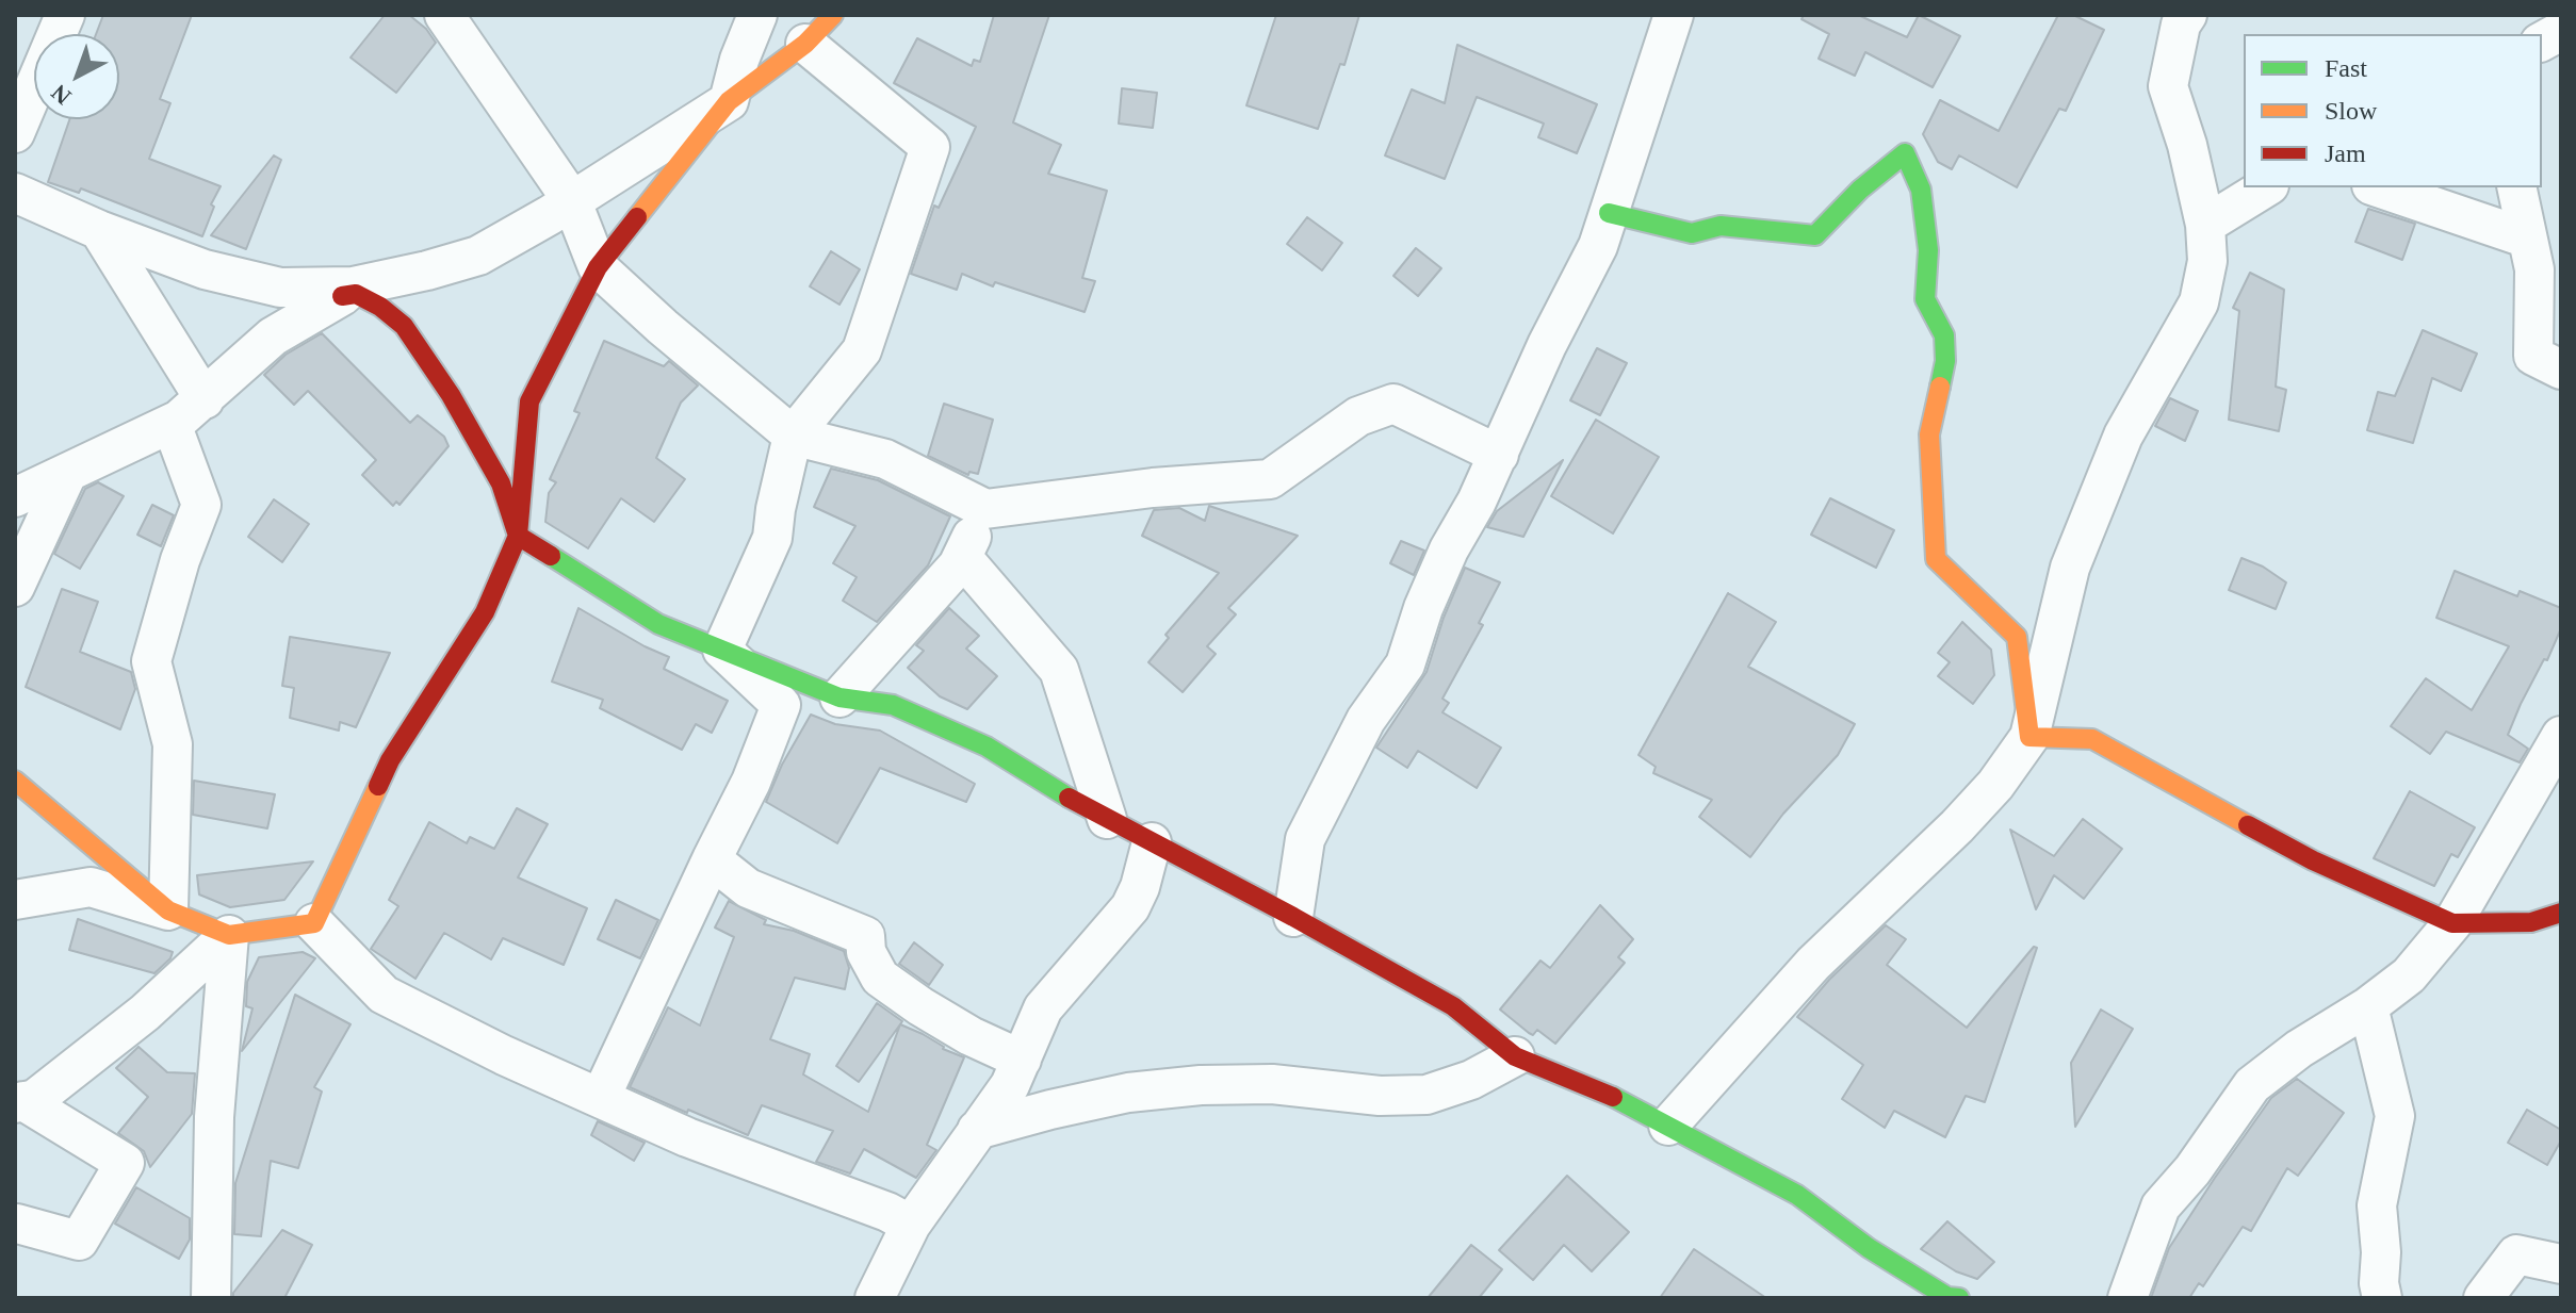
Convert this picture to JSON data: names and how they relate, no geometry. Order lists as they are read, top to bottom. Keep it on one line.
{"legend":["Fast","Slow","Jam"],"north":"bottom left"}
